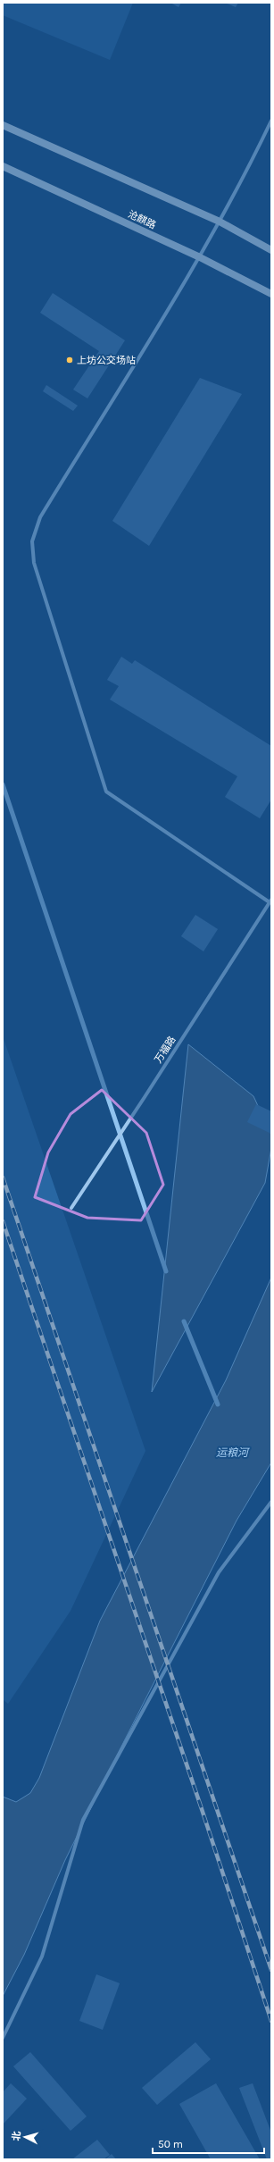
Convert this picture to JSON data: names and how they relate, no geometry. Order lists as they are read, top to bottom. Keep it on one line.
{"streets":{"main road":["沧麒路"],"street":["万福路"]},"water":["运粮河"],"places":["上坊公交场站"],"scale_bar":"50 m","north":"left"}
